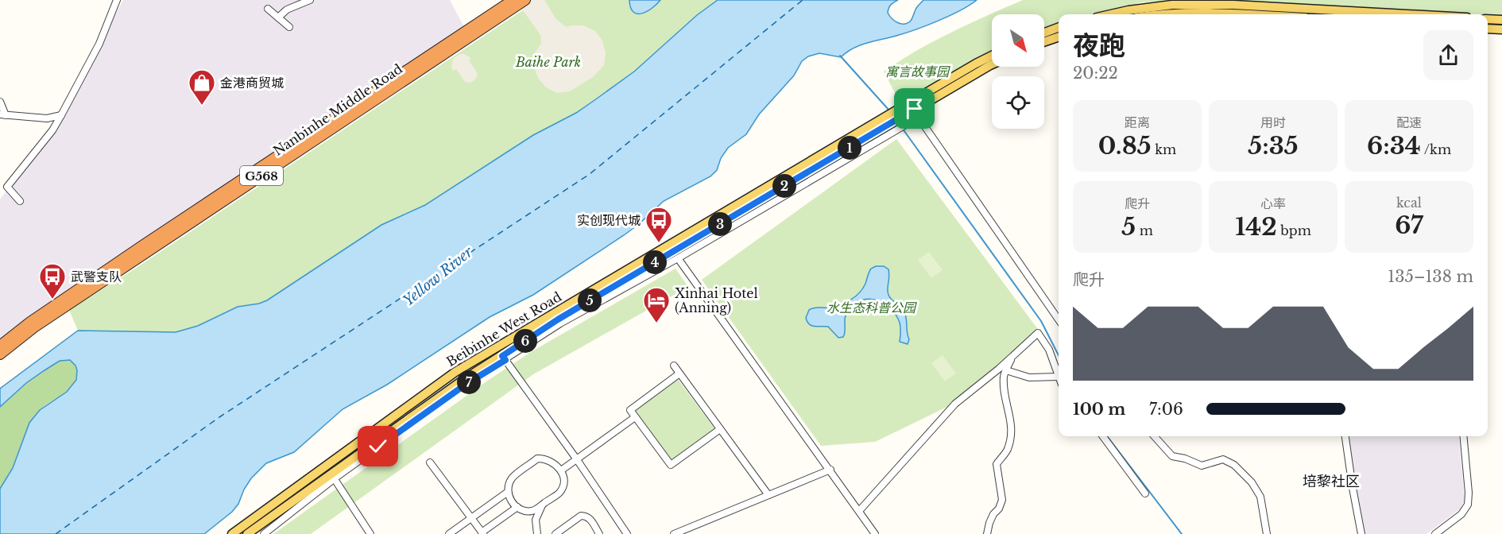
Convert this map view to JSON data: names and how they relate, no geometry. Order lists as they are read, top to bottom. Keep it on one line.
{"streets":{"highway":["Nanbinhe Middle Road","G568"],"main road":["Beibinhe West Road"]},"districts":["培黎社区"],"water":["Yellow River"],"parks":["Baihe Park","寓言故事园","水生态科普公园"],"places":{"shop":["金港商贸城"],"bus stop":["实创现代城","武警支队"],"hotel":["Xinhai Hotel (Anning)"]},"north":"bottom right","page":{"heading":["夜跑","20:22"],"stats":[["距离","0.85 km"],["用时","5:35"],["配速","6:34 /km"],["爬升","5 m"],["心率","142 bpm"],["kcal","67"]],"pins":["1","2","3","4","5","6","7"],"chart":["爬升","135–138 m"],"list":[{"name":"100 m","note":"7:06"}]}}
